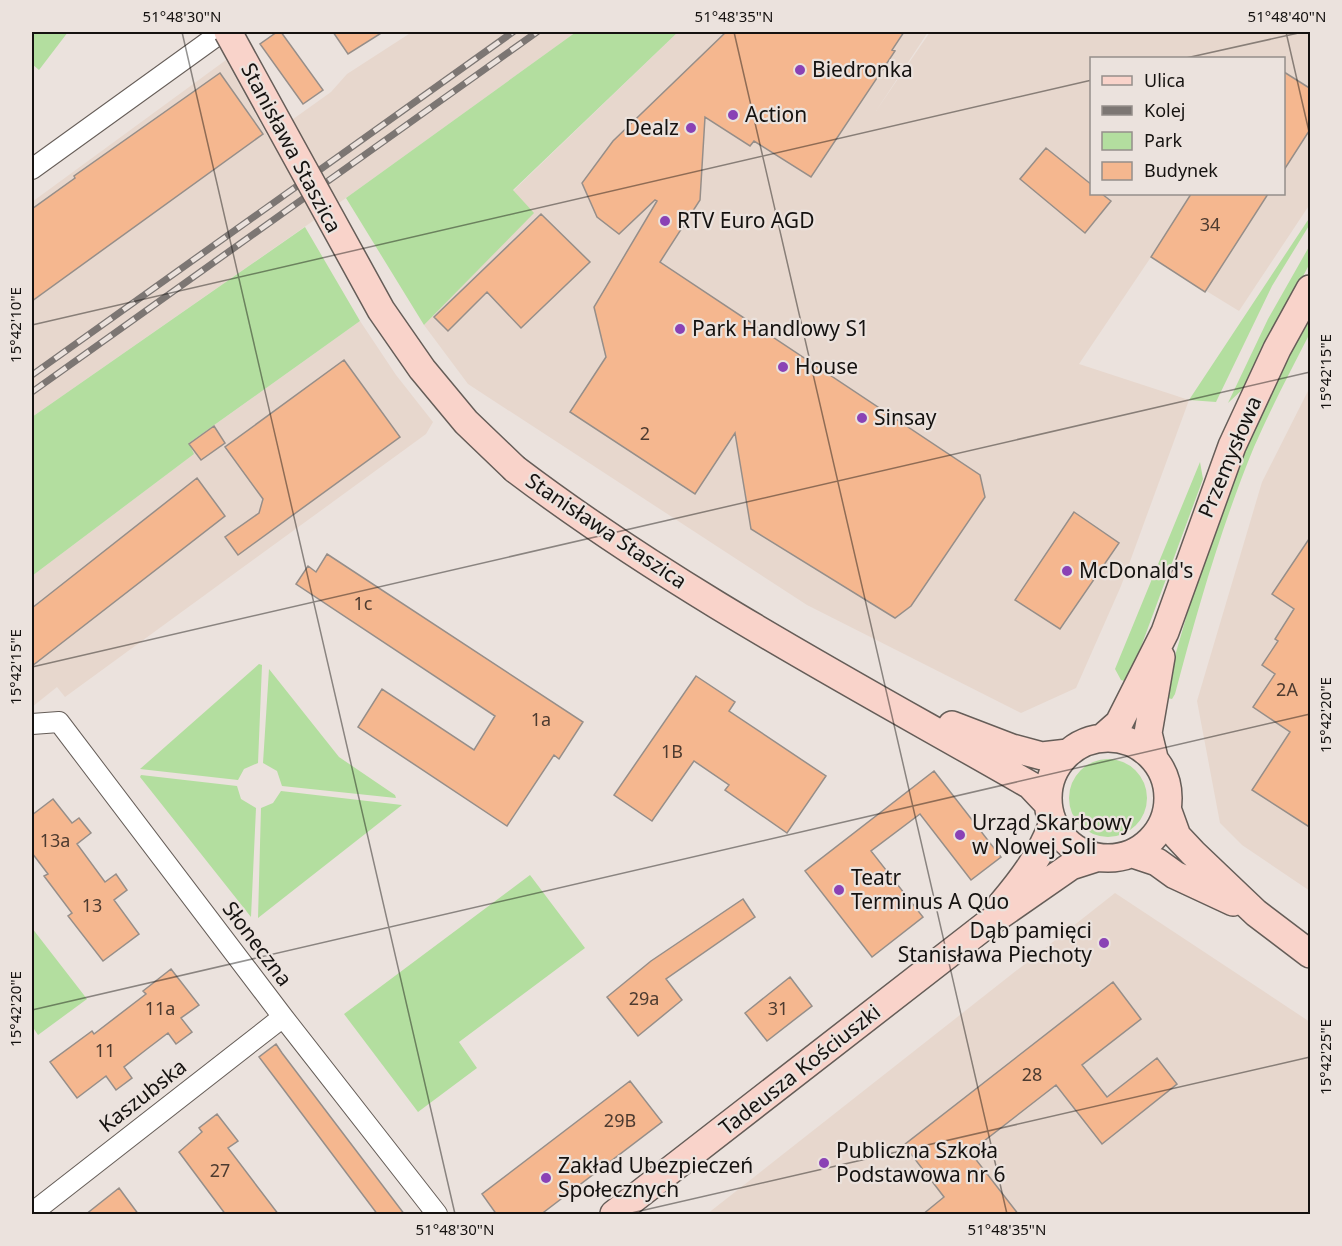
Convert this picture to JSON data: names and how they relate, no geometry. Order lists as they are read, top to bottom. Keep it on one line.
{"streets":{"street":["Stanisława Staszica","Przemysłowa","Słoneczna","Tadeusza Kościuszki","Kaszubska"]},"crossings":[["Stanisława Staszica","Przemysłowa"],["Stanisława Staszica","Tadeusza Kościuszki"],["Przemysłowa","Tadeusza Kościuszki"],["Słoneczna","Kaszubska"]],"places":["Biedronka","Action","Dealz","RTV Euro AGD","Park Handlowy S1","House","Sinsay","McDonald's","Urząd Skarbowy w Nowej Soli","Teatr Terminus A Quo","Dąb pamięci Stanisława Piechoty","Publiczna Szkoła Podstawowa nr 6","Zakład Ubezpieczeń Społecznych"],"house_numbers":["34","2","1c","2A","1a","1B","13a","13","29a","11a","31","11","28","29B","27"],"legend":["Ulica","Kolej","Park","Budynek"],"coordinates":["51°48'30\"N","51°48'35\"N","51°48'40\"N","15°42'10\"E","15°42'15\"E","15°42'20\"E","15°42'25\"E"]}
